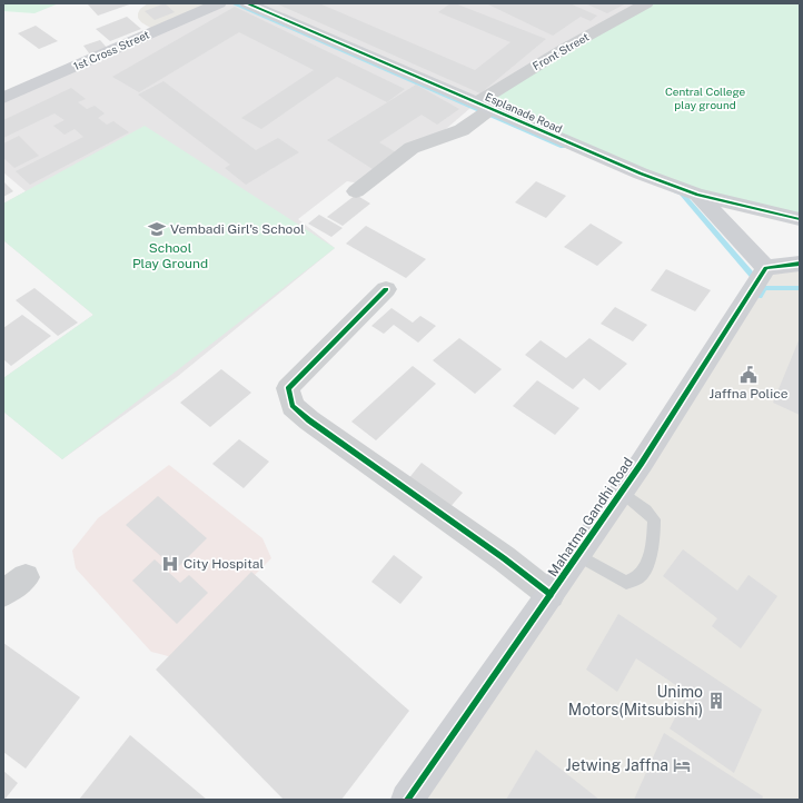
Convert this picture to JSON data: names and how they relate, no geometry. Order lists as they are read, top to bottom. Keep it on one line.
{"streets":{"street":["1st Cross Street","Front Street","Esplanade Road","Mahatma Gandhi Road"]},"crossings":[["Front Street","Esplanade Road"]],"parks":["Central College play ground","School Play Ground"],"places":{"school or university":["Vembadi Girl's School"],"public building":["Jaffna Police"],"hospital":["City Hospital"],"building":["Unimo Motors(Mitsubishi)"],"hotel":["Jetwing Jaffna"]}}
